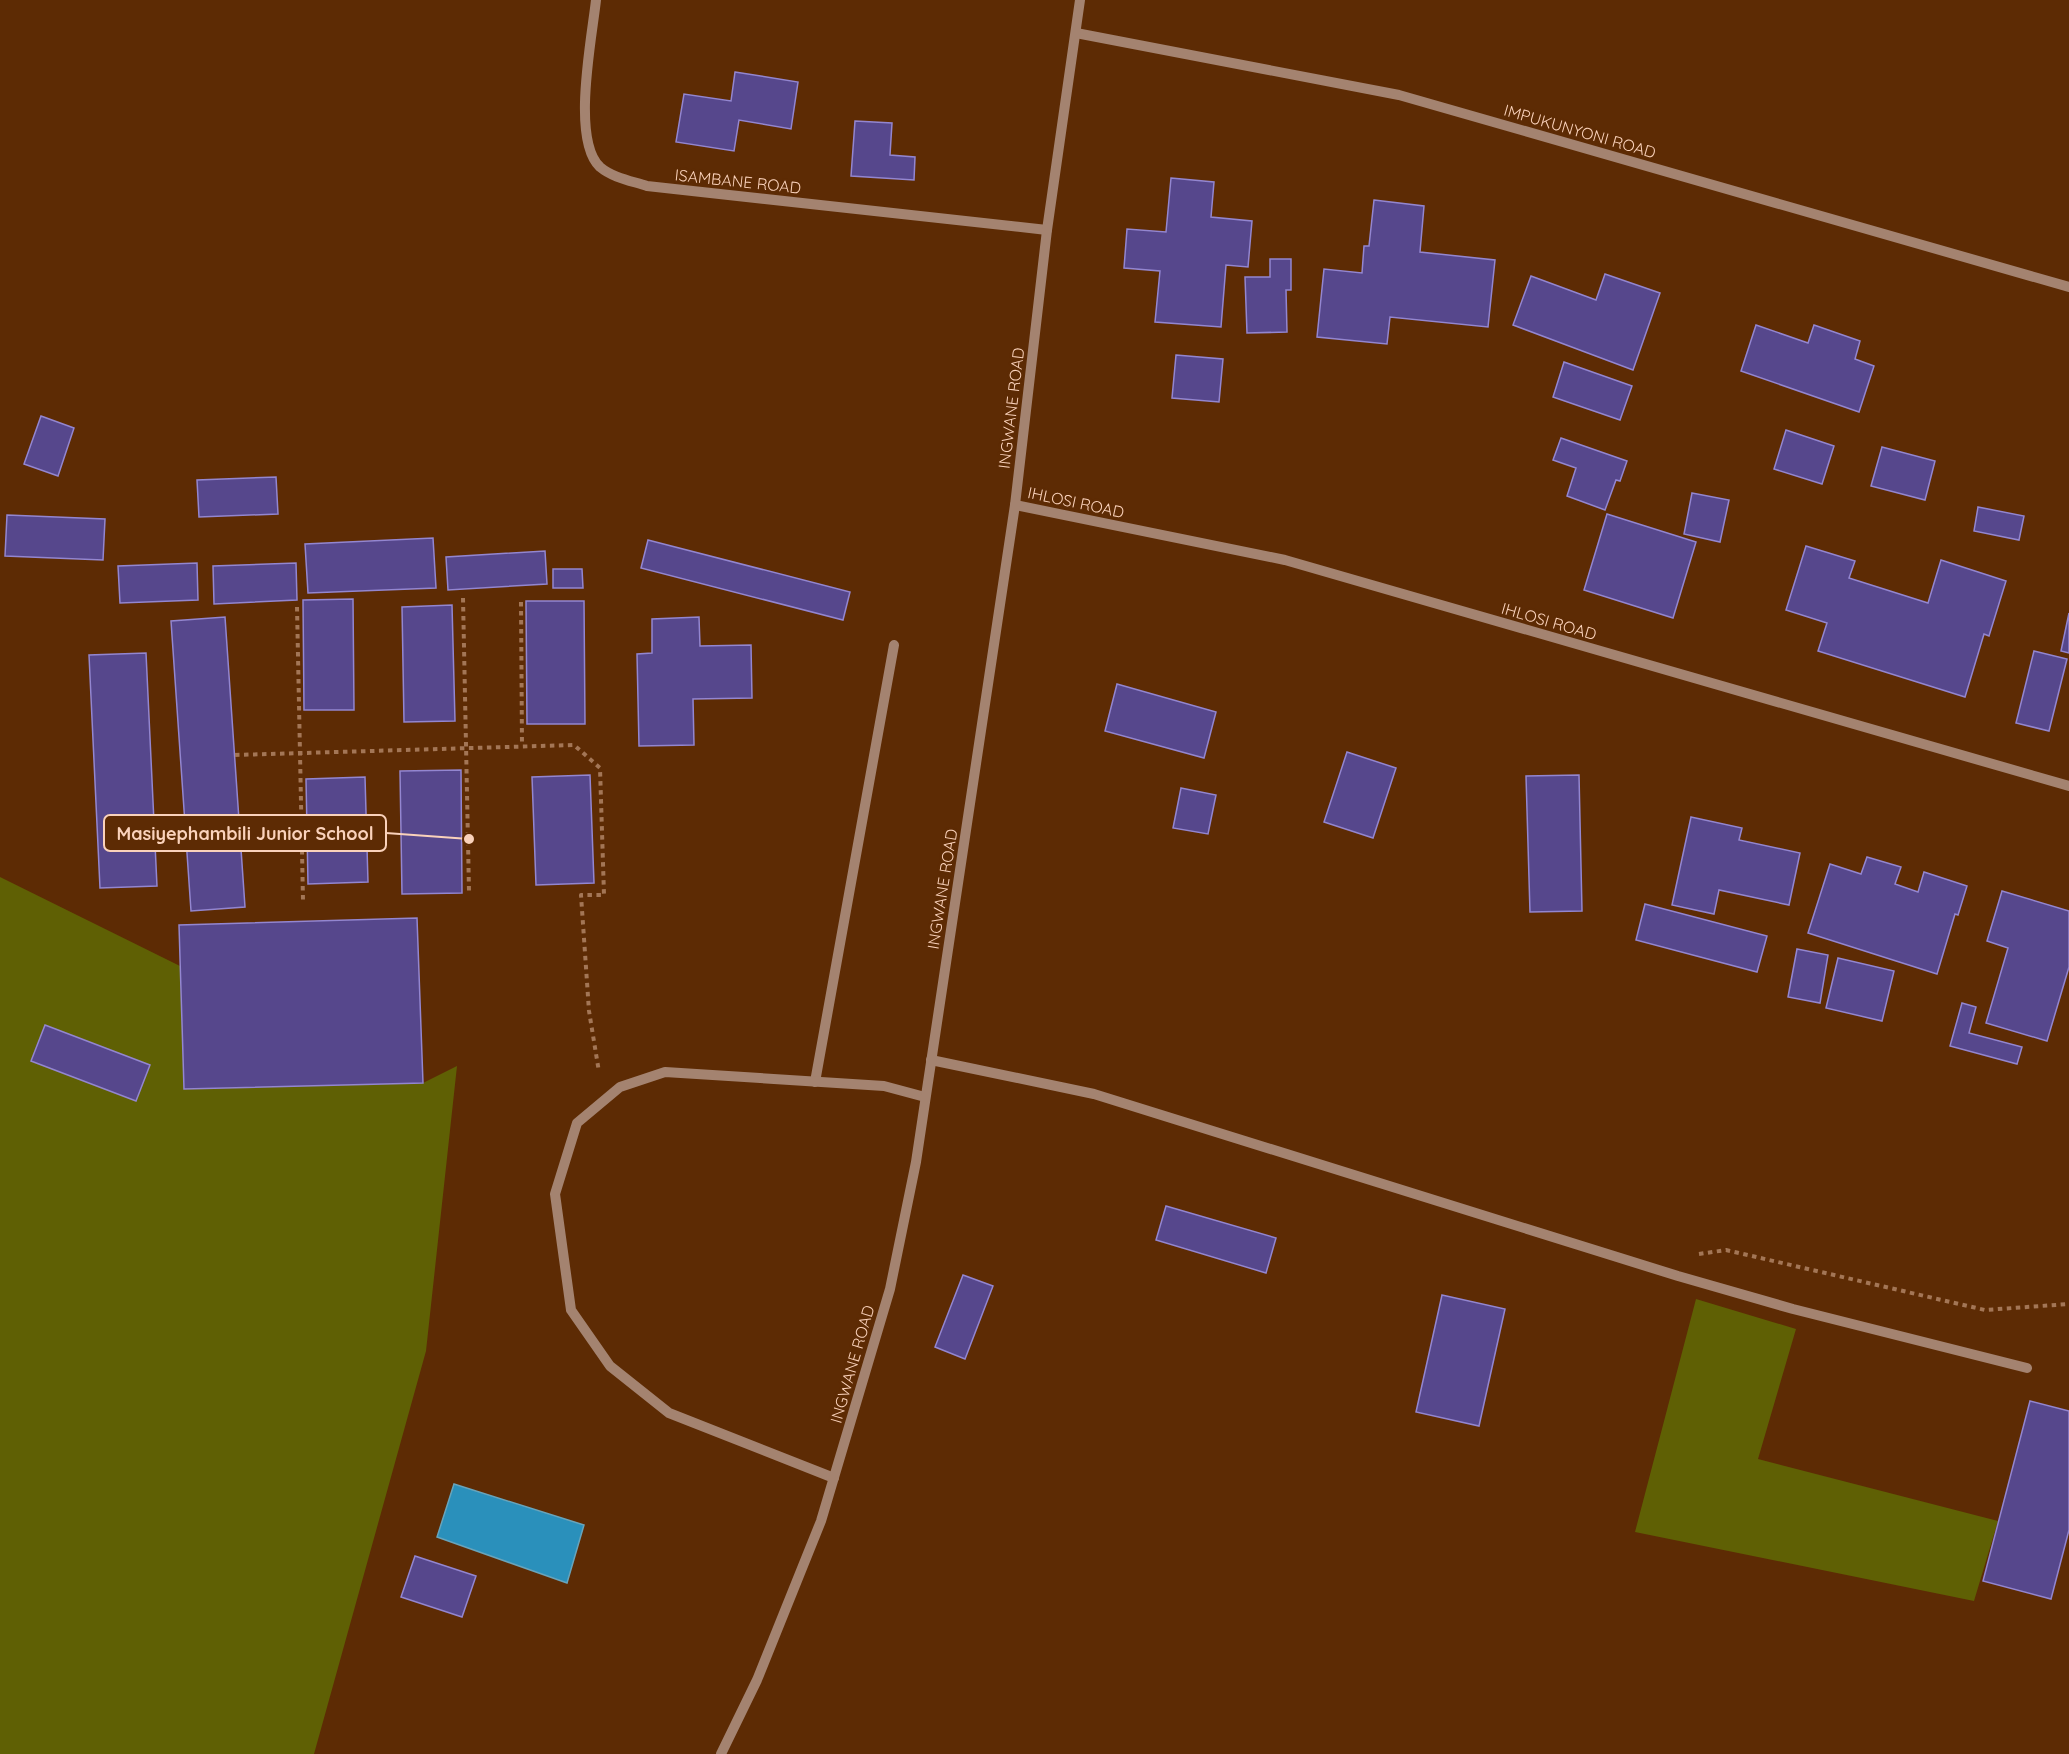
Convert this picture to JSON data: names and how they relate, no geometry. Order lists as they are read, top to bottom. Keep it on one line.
{"streets":{"street":["IMPUKUNYONI ROAD","ISAMBANE ROAD","INGWANE ROAD","IHLOSI ROAD"]},"crossings":[["IMPUKUNYONI ROAD","INGWANE ROAD"],["ISAMBANE ROAD","INGWANE ROAD"],["INGWANE ROAD","IHLOSI ROAD"]],"places":["Masiyephambili Junior School"]}
